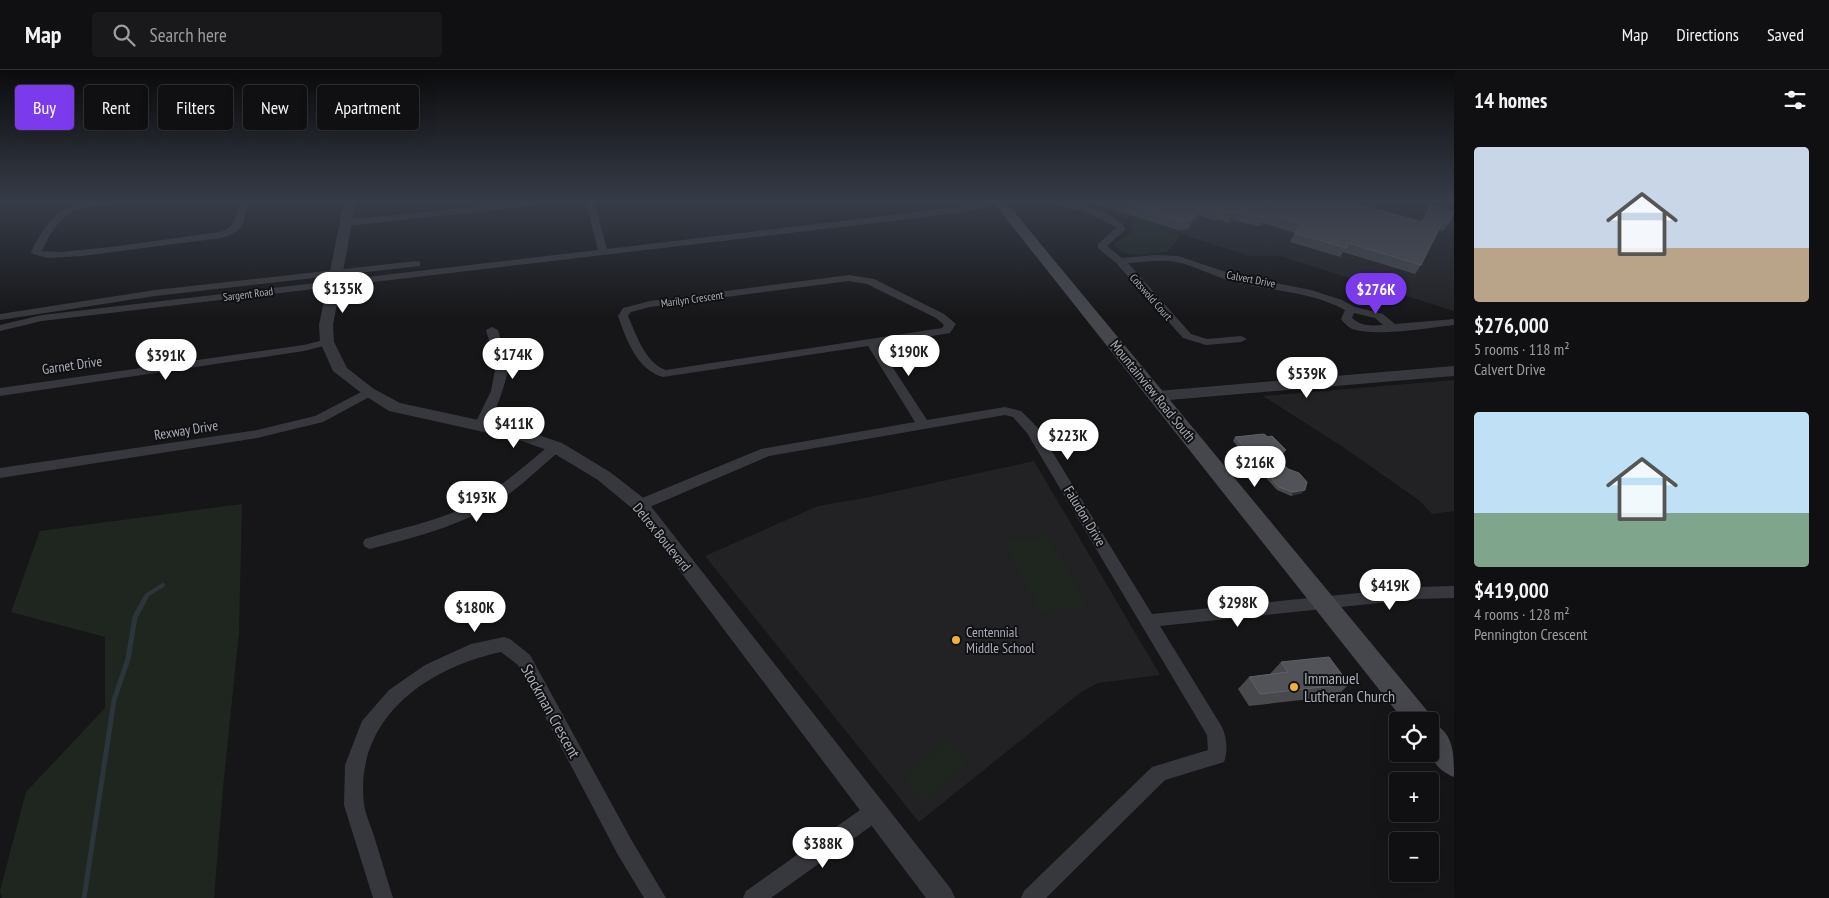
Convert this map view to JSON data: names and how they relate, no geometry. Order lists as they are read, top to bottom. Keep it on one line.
{"streets":{"main road":["Mountainview Road South"],"street":["Calvert Drive","Sargent Road","Cotswold Court","Marilyn Crescent","Garnet Drive","Rexway Drive","Faludon Drive","Delrex Boulevard","Stockman Crescent"]},"crossings":[["Calvert Drive","Cotswold Court"],["Sargent Road","Delrex Boulevard"],["Garnet Drive","Delrex Boulevard"],["Rexway Drive","Delrex Boulevard"],["Faludon Drive","Delrex Boulevard"]],"places":["Centennial Middle School","Immanuel Lutheran Church"],"page":{"header":"Map","search":"Search here","nav":["Map","Directions","Saved"],"heading":"14 homes","chip":["Buy","Rent","Filters","New","Apartment"],"list":[{"name":"$276,000","note":"5 rooms · 118 m² · Calvert Drive"},{"name":"$419,000","note":"4 rooms · 128 m² · Pennington Crescent"}],"price":["$135K","$276K","$190K","$174K","$391K","$539K","$411K","$223K","$216K","$193K","$419K","$298K","$180K","$388K"],"map_buttons":["+","−"]}}
